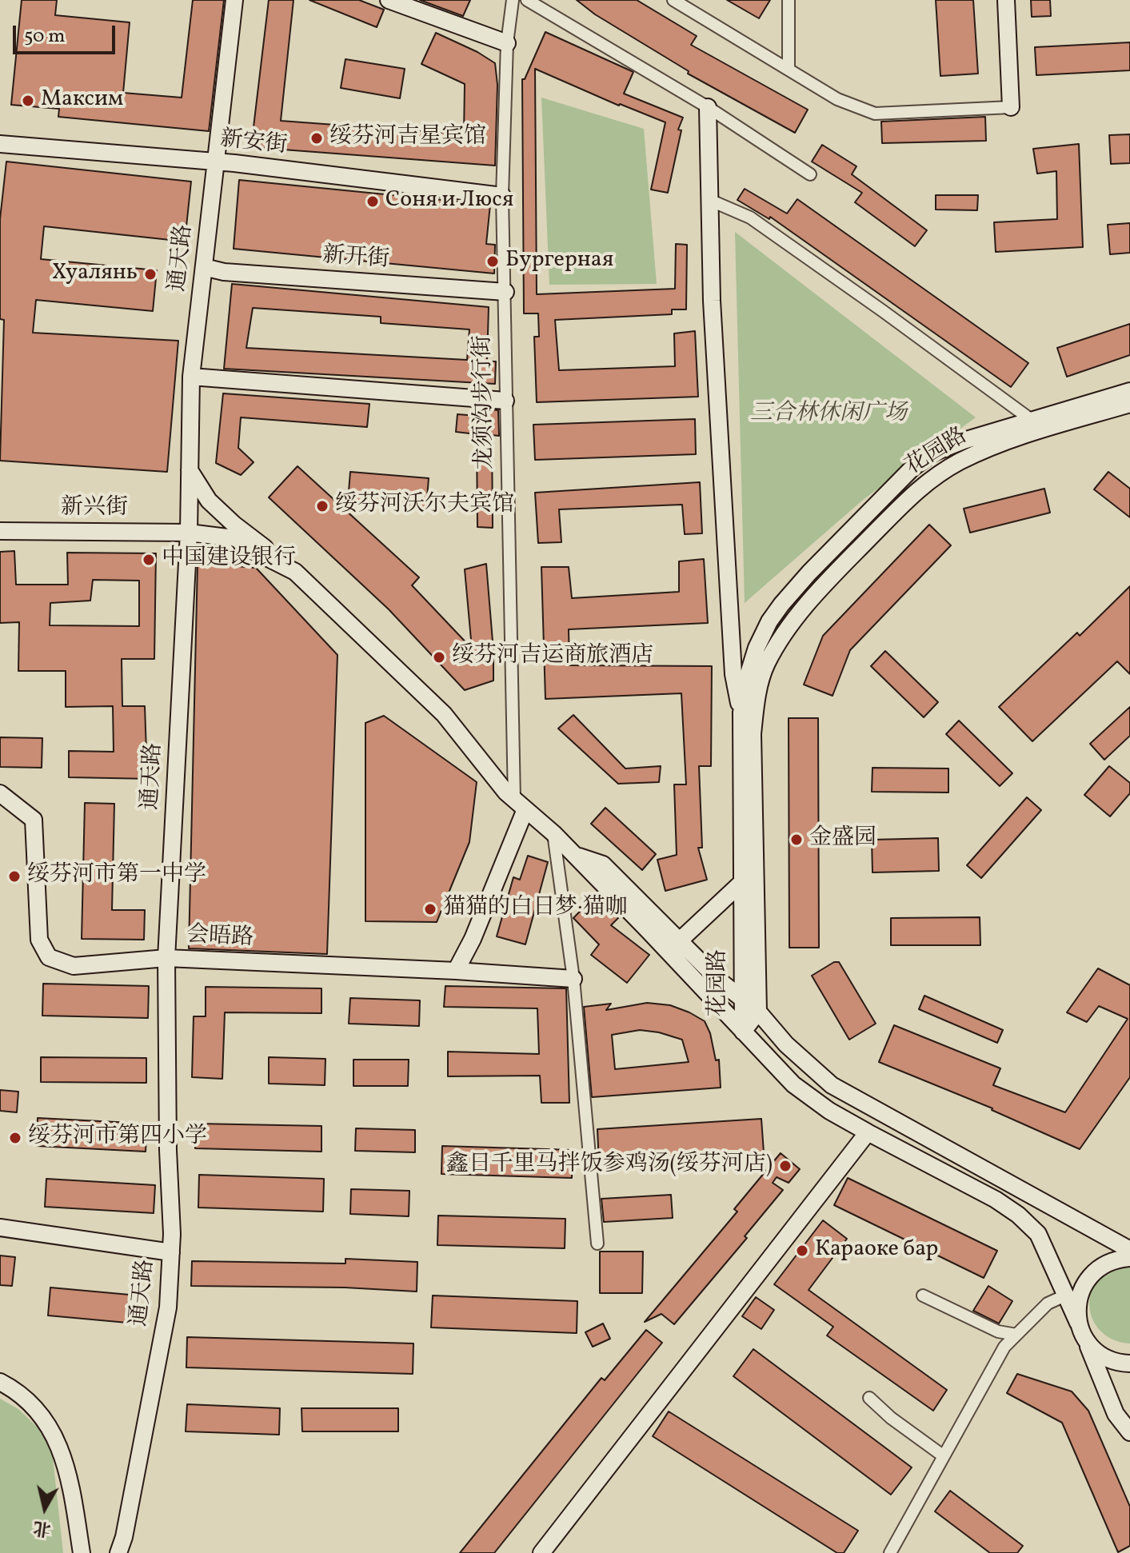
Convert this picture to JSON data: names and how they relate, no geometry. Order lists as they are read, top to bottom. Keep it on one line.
{"streets":{"main road":["新安街","通天路","新开街","花园路","新兴街","会晤路"],"street":["龙须沟步行街"]},"crossings":[["新安街","通天路"],["新安街","龙须沟步行街"],["通天路","新开街"],["通天路","新兴街"],["通天路","会晤路"],["新开街","龙须沟步行街"]],"parks":["三合林休闲广场"],"places":["Максим","绥芬河吉星宾馆","Соня и Люся","Бургерная","Хуалянь","绥芬河沃尔夫宾馆","中国建设银行","绥芬河吉运商旅酒店","金盛园","绥芬河市第一中学","猫猫的白日梦·猫咖","绥芬河市第四小学","鑫日千里马拌饭参鸡汤(绥芬河店)","Караоке бар"],"scale_bar":"50 m","north":"bottom"}
